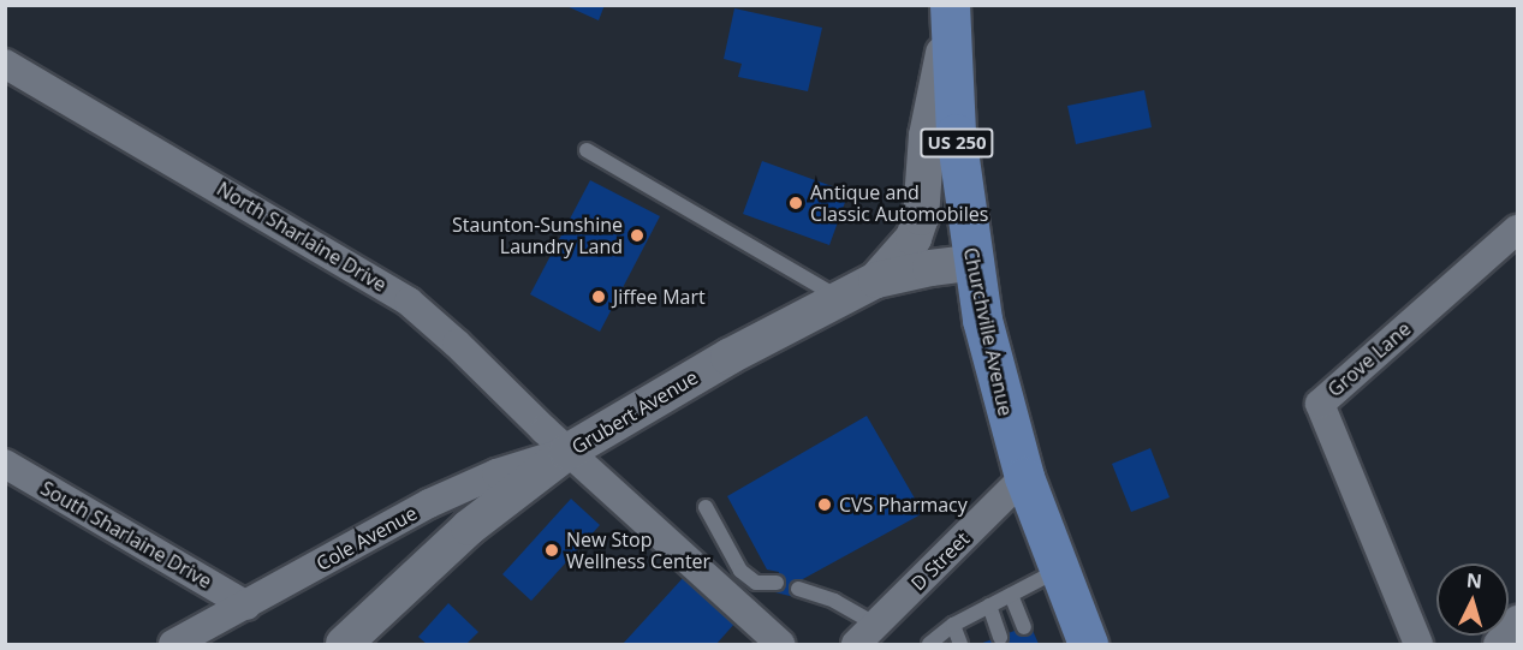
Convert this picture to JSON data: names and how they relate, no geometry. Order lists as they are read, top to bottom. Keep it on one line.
{"streets":{"main road":["US 250","Churchville Avenue"],"street":["North Sharlaine Drive","Grove Lane","Grubert Avenue","South Sharlaine Drive","Cole Avenue","D Street"]},"crossings":[["North Sharlaine Drive","Grubert Avenue"],["North Sharlaine Drive","Cole Avenue"],["Churchville Avenue","Grubert Avenue"],["Churchville Avenue","D Street"],["Grubert Avenue","Cole Avenue"],["South Sharlaine Drive","Cole Avenue"]],"places":["Antique and Classic Automobiles","Staunton-Sunshine Laundry Land","Jiffee Mart","CVS Pharmacy","New Stop Wellness Center"],"north":"top"}
